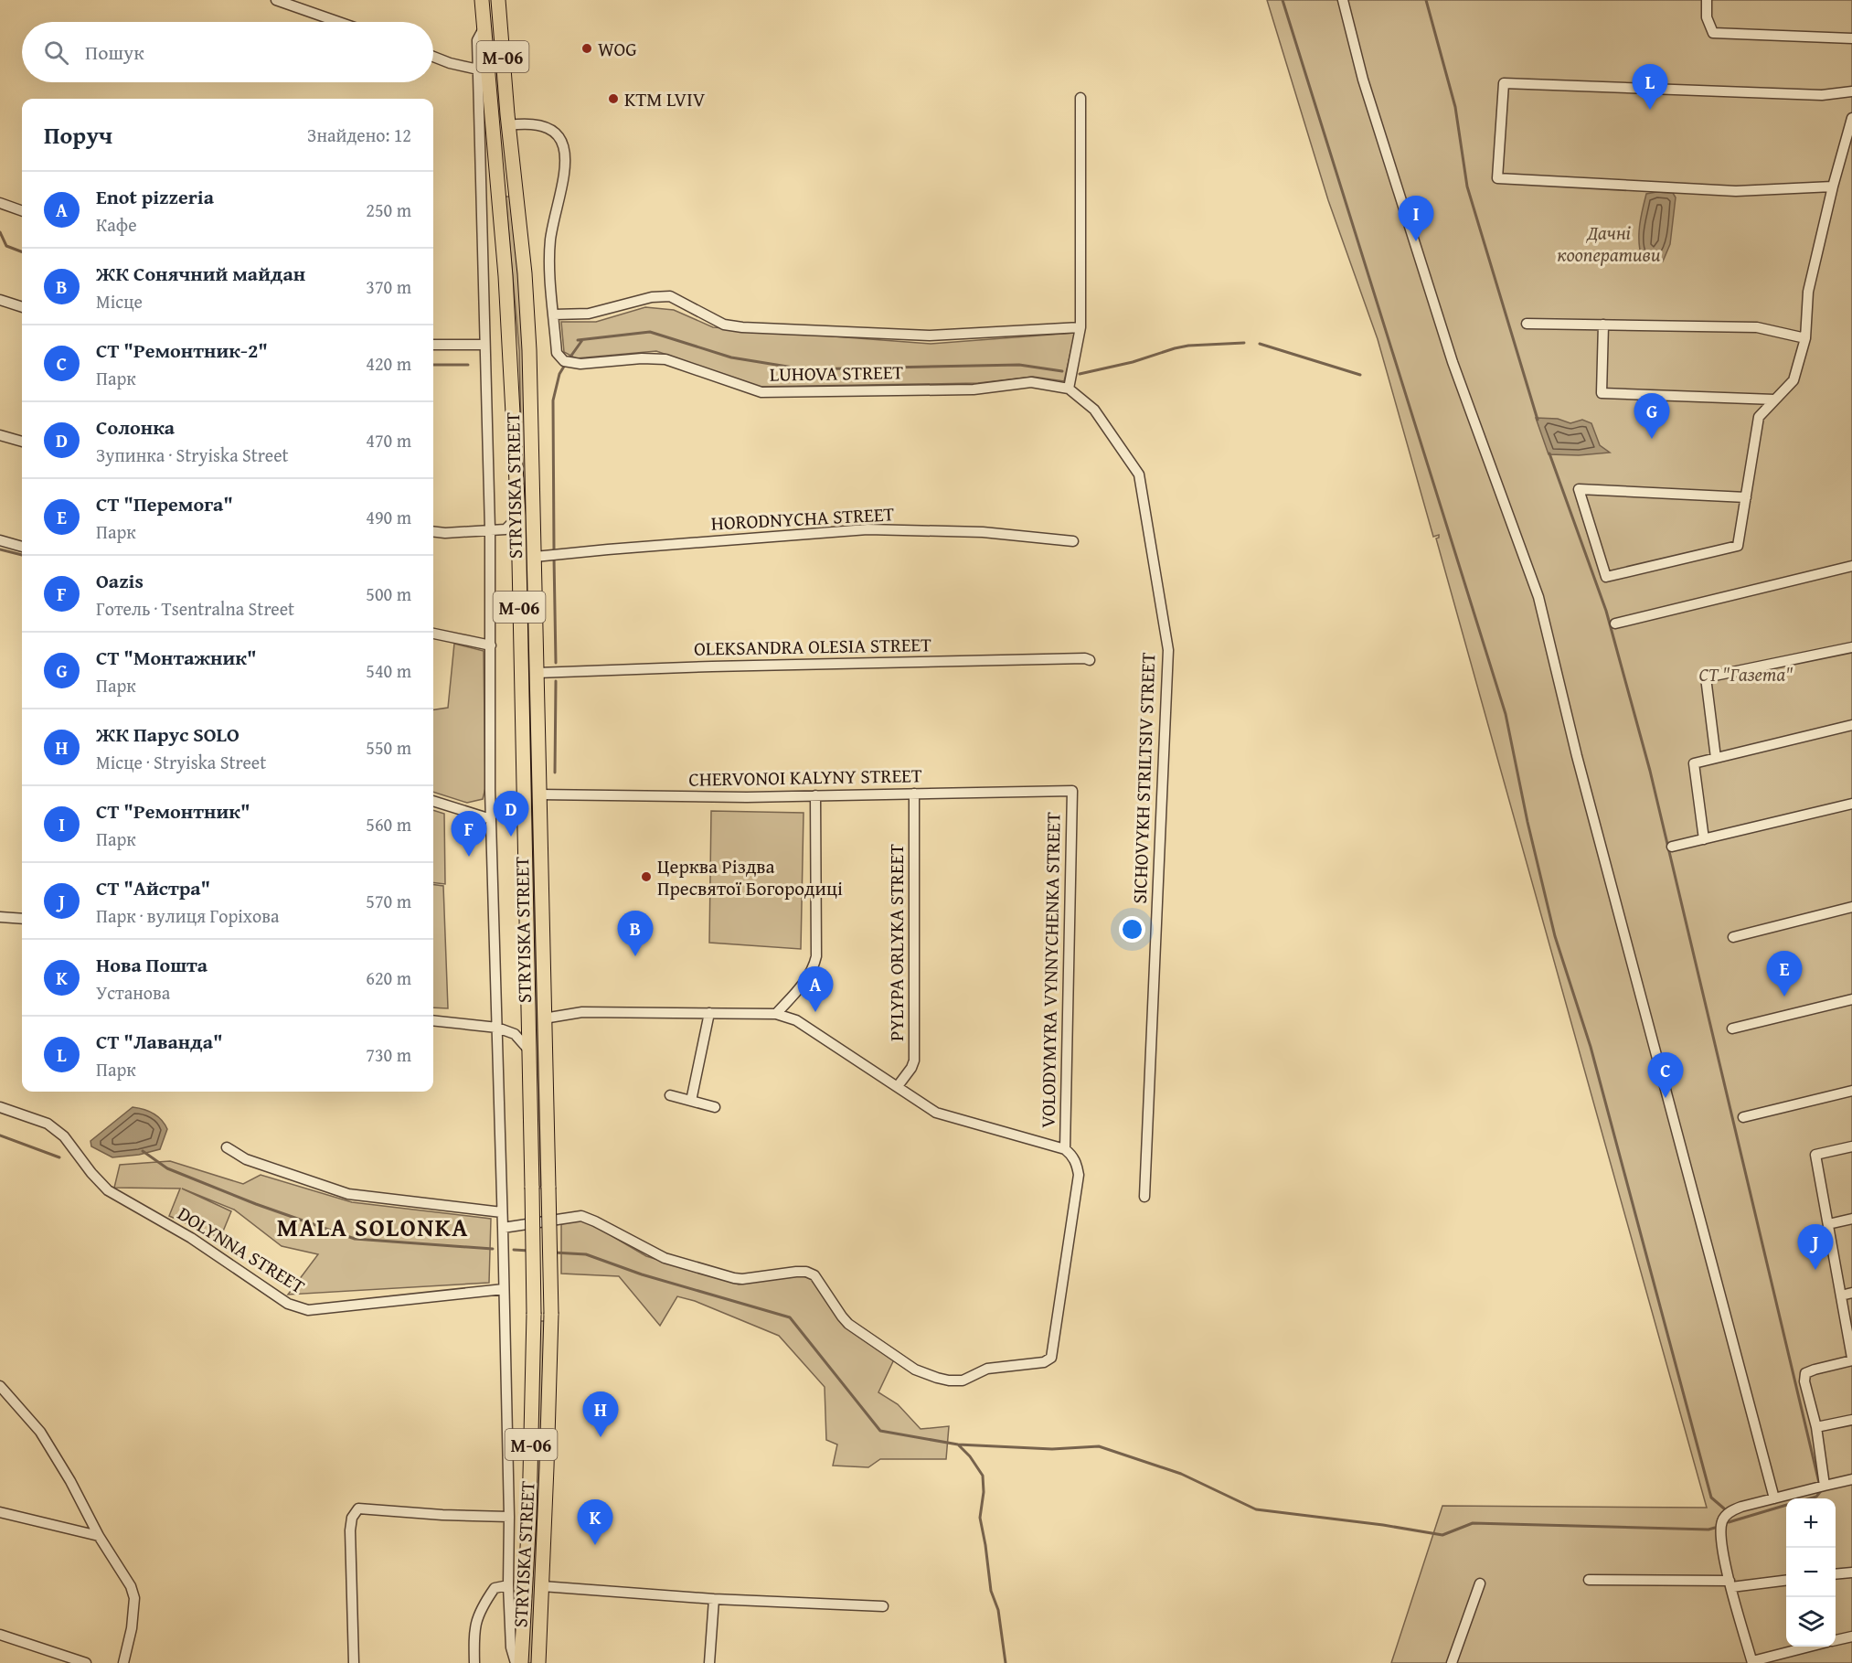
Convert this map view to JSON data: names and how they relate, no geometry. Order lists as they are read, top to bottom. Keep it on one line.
{"streets":{"highway":["М-06","STRYISKA STREET"],"street":["LUHOVA STREET","HORODNYCHA STREET","OLEKSANDRA OLESIA STREET","CHERVONOI KALYNY STREET","SICHOVYKH STRILTSIV STREET","PYLYPA ORLYKA STREET","VOLODYMYRA VYNNYCHENKA STREET","DOLYNNA STREET"]},"crossings":[["LUHOVA STREET","STRYISKA STREET"],["LUHOVA STREET","SICHOVYKH STRILTSIV STREET"],["STRYISKA STREET","HORODNYCHA STREET"],["STRYISKA STREET","OLEKSANDRA OLESIA STREET"],["STRYISKA STREET","CHERVONOI KALYNY STREET"],["CHERVONOI KALYNY STREET","PYLYPA ORLYKA STREET"],["CHERVONOI KALYNY STREET","VOLODYMYRA VYNNYCHENKA STREET"]],"districts":["MALA SOLONKA"],"parks":["Дачні кооперативи","СТ \"Газета\""],"places":["WOG","KTM LVIV","Церква Різдва Пресвятої Богородиці"],"page":{"search":"Пошук","pins":["L","I","G","D","F","B","E","A","C","J","H","K"],"heading":["Поруч","Знайдено: 12"],"list":[{"mark":"A","name":"Enot pizzeria","note":"Кафе","value":"250 m"},{"mark":"B","name":"ЖК Сонячний майдан","note":"Місце","value":"370 m"},{"mark":"C","name":"СТ \"Ремонтник-2\"","note":"Парк","value":"420 m"},{"mark":"D","name":"Солонка","note":"Зупинка · Stryiska Street","value":"470 m"},{"mark":"E","name":"СТ \"Перемога\"","note":"Парк","value":"490 m"},{"mark":"F","name":"Oazis","note":"Готель · Tsentralna Street","value":"500 m"},{"mark":"G","name":"СТ \"Монтажник\"","note":"Парк","value":"540 m"},{"mark":"H","name":"ЖК Парус SOLO","note":"Місце · Stryiska Street","value":"550 m"},{"mark":"I","name":"СТ \"Ремонтник\"","note":"Парк","value":"560 m"},{"mark":"J","name":"СТ \"Айстра\"","note":"Парк · вулиця Горіхова","value":"570 m"},{"mark":"K","name":"Нова Пошта","note":"Установа","value":"620 m"},{"mark":"L","name":"СТ \"Лаванда\"","note":"Парк","value":"730 m"}],"map_buttons":["+","−"]}}
